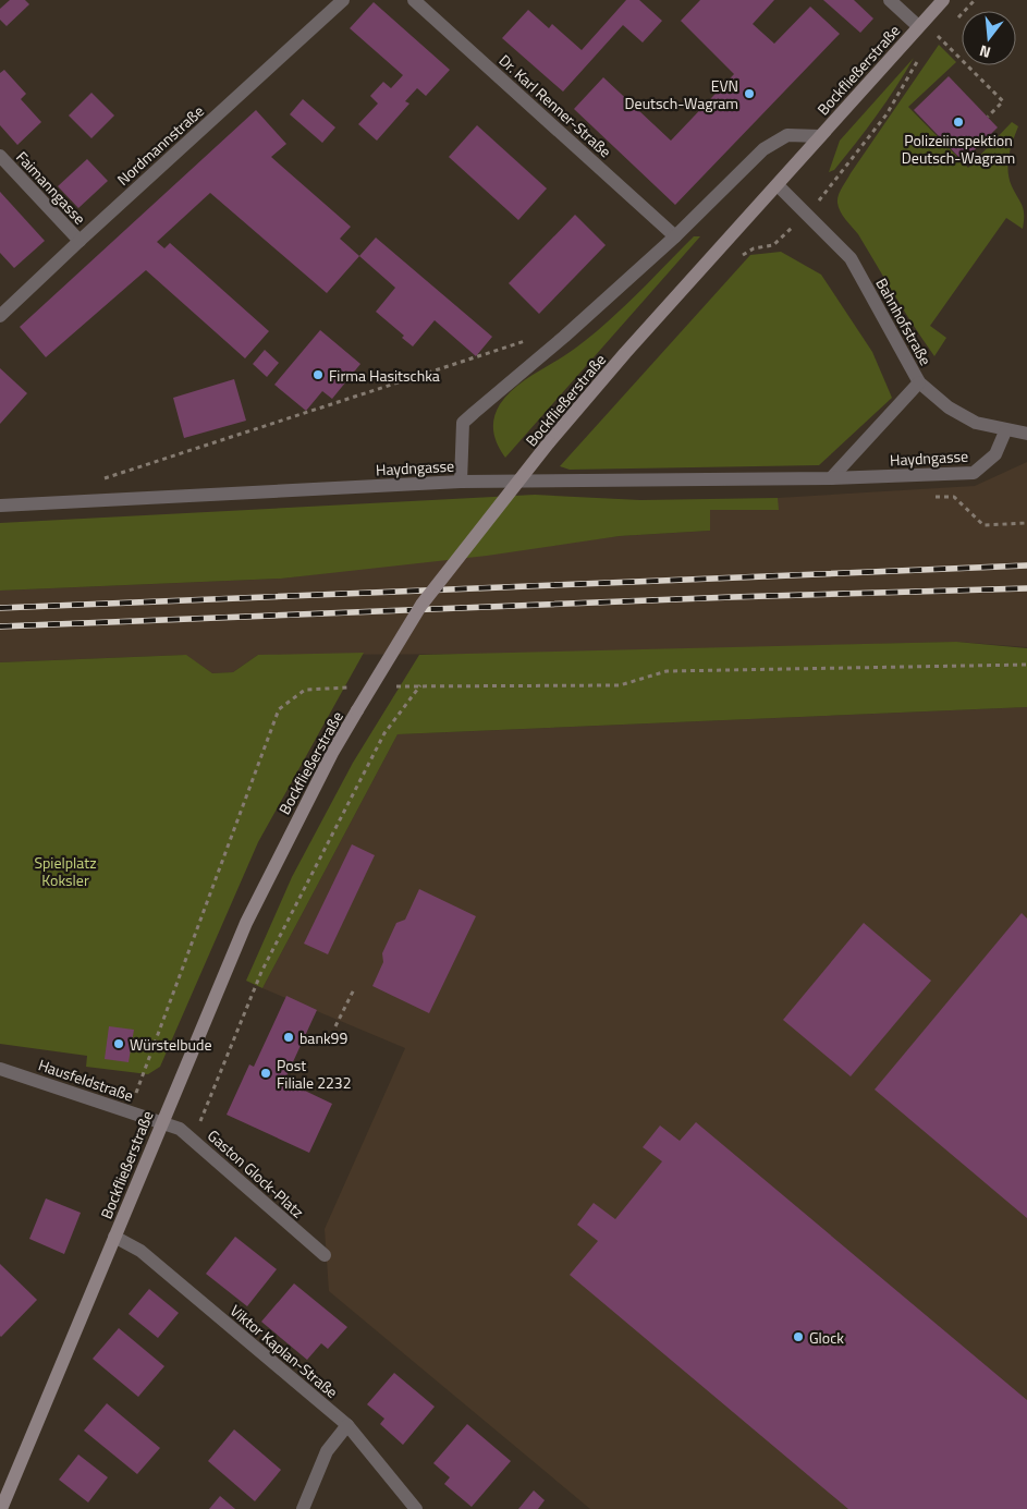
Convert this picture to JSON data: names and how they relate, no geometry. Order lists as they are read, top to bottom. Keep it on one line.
{"streets":{"main road":["Bockfließerstraße"],"street":["Dr. Karl Renner-Straße","Nordmannstraße","Faimanngasse","Bahnhofstraße","Haydngasse","Hausfeldstraße","Gaston Glock-Platz","Viktor Kaplan-Straße"]},"crossings":[["Bockfließerstraße","Dr. Karl Renner-Straße"],["Bockfließerstraße","Bahnhofstraße"],["Bockfließerstraße","Haydngasse"],["Bockfließerstraße","Hausfeldstraße"],["Bockfließerstraße","Gaston Glock-Platz"],["Bockfließerstraße","Viktor Kaplan-Straße"],["Nordmannstraße","Faimanngasse"],["Bahnhofstraße","Haydngasse"],["Hausfeldstraße","Gaston Glock-Platz"]],"parks":["Spielplatz Koksler"],"places":["EVN Deutsch-Wagram","Polizeiinspektion Deutsch-Wagram","Firma Hasitschka","bank99","Würstelbude","Post Filiale 2232","Glock"],"north":"bottom"}
